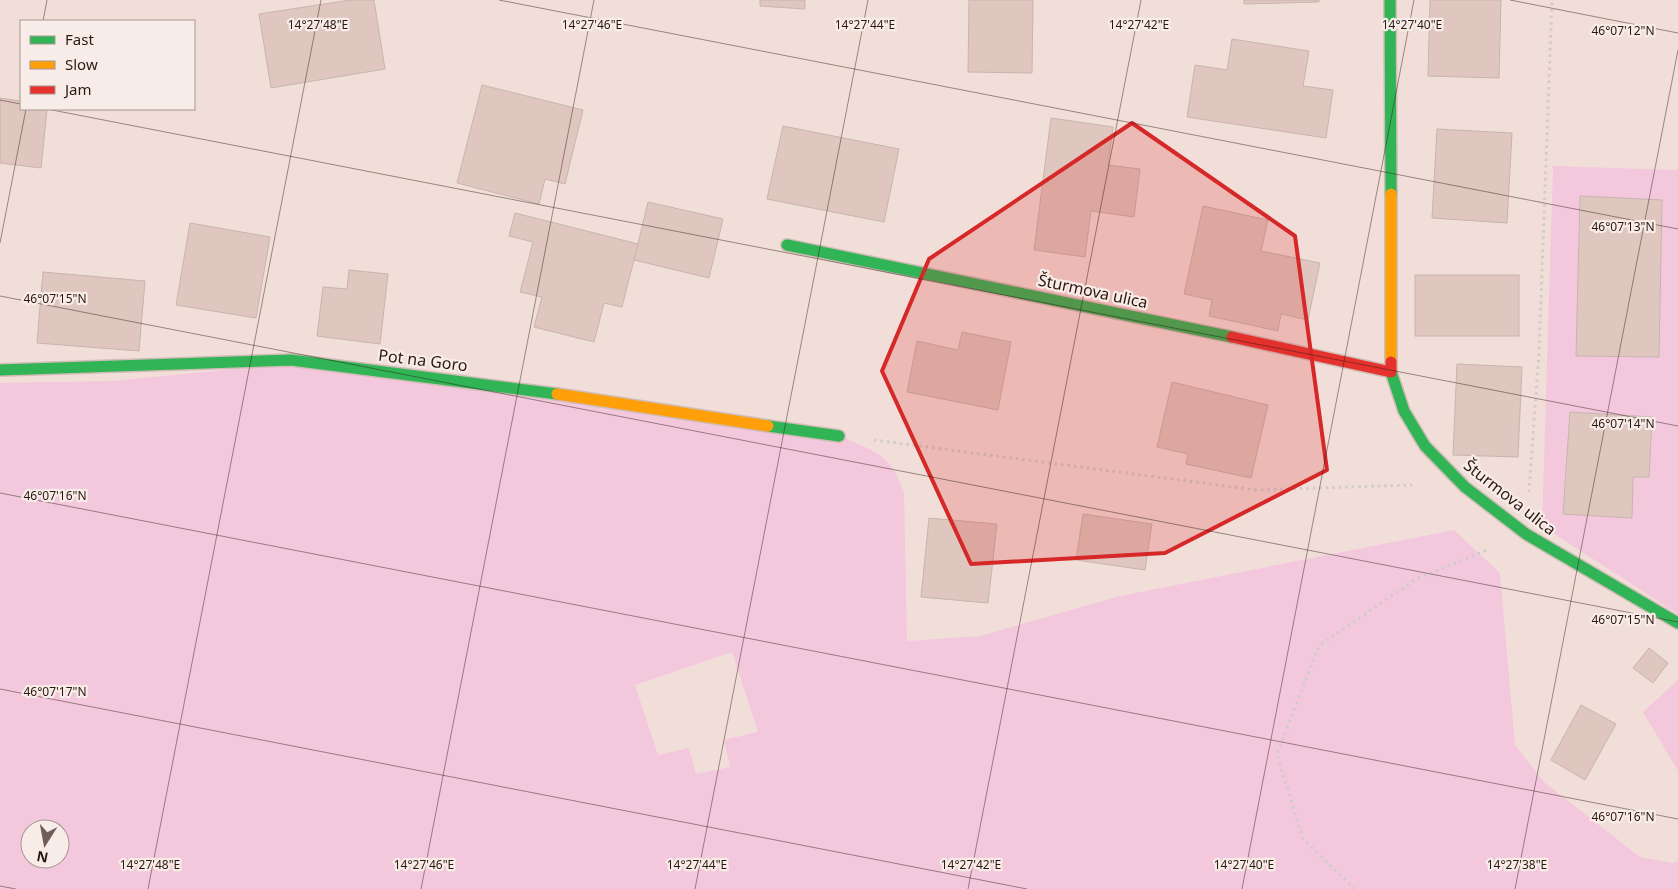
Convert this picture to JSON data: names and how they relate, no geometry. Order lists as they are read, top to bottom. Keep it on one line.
{"streets":{"street":["Šturmova ulica","Pot na Goro"]},"legend":["Fast","Slow","Jam"],"north":"bottom","coordinates":["14°27'48\"E","14°27'46\"E","14°27'44\"E","14°27'42\"E","14°27'40\"E","46°07'12\"N","46°07'13\"N","46°07'15\"N","46°07'14\"N","46°07'16\"N","46°07'17\"N","14°27'38\"E"]}
